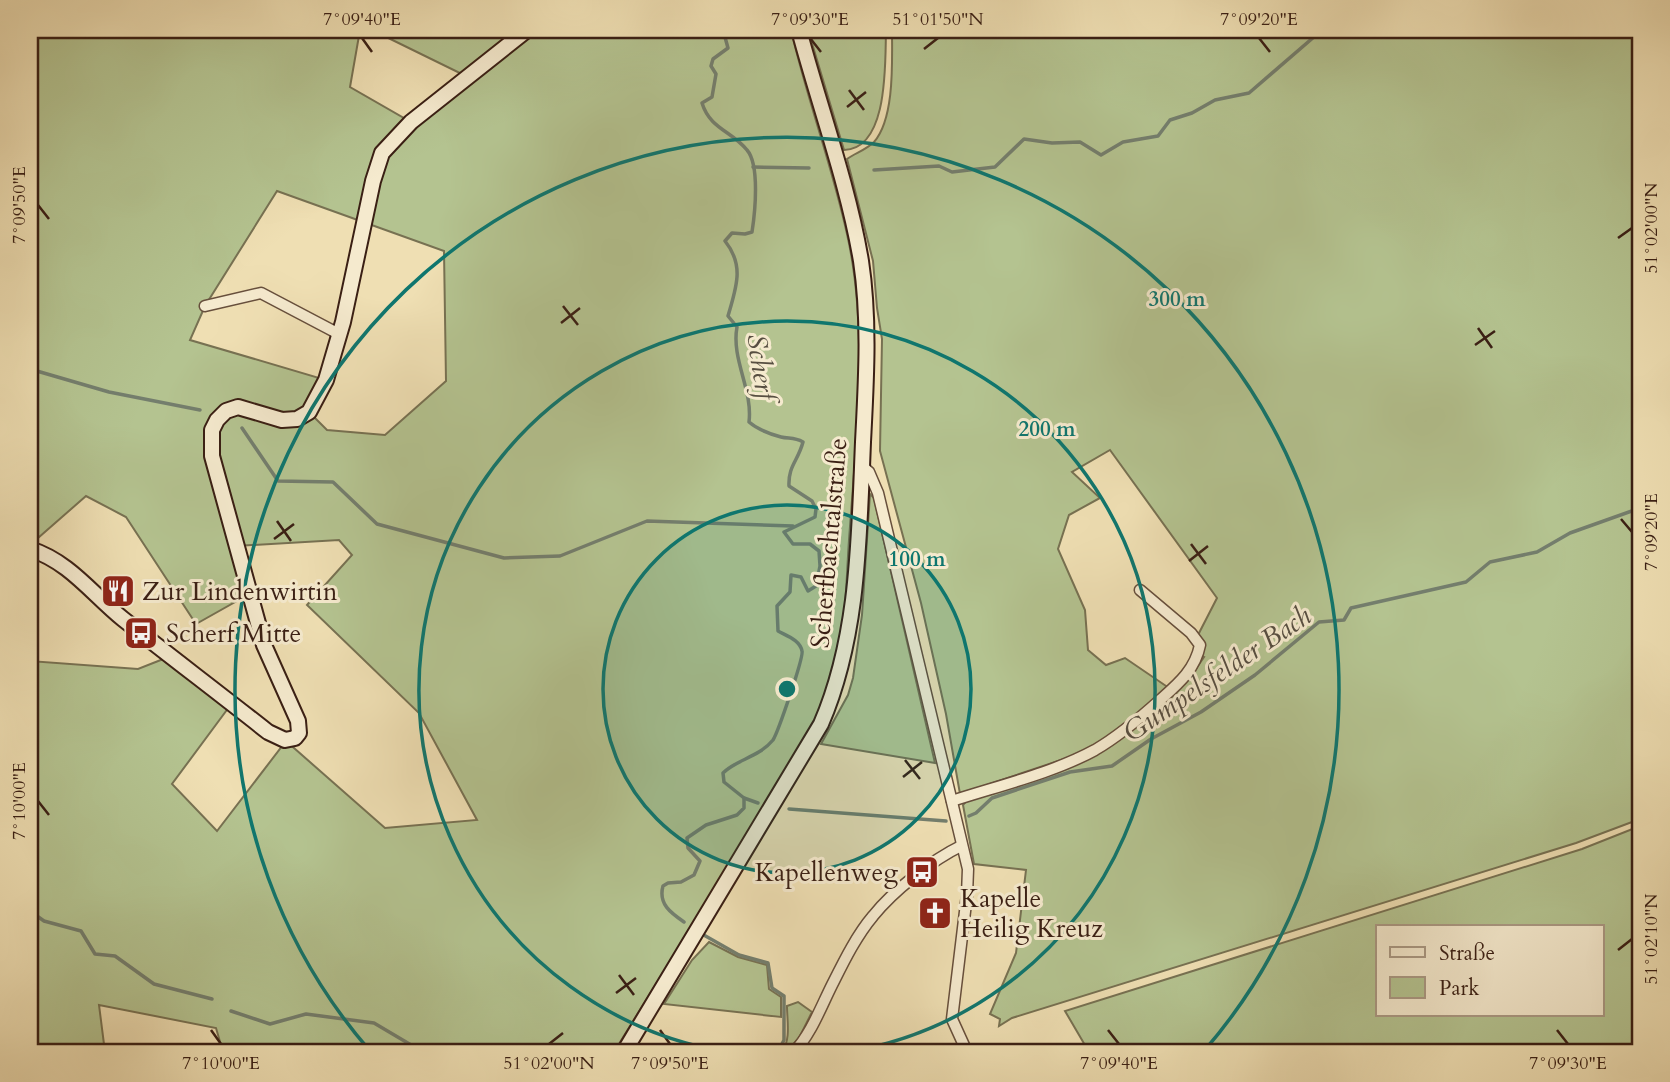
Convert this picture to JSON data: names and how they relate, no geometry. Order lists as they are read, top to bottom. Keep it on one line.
{"streets":{"street":["Scherfbachtalstraße"]},"water":["Scherf","Gumpelsfelder Bach"],"places":{"restaurant":["Zur Lindenwirtin"],"bus stop":["Scherf Mitte","Kapellenweg"],"church":["Kapelle Heilig Kreuz"]},"legend":["Straße","Park"],"coordinates":["7°09'40\"E","7°09'30\"E","51°01'50\"N","7°09'20\"E","7°09'50\"E","51°02'00\"N","7°10'00\"E","51°02'10\"N"],"rings":["300 m","200 m","100 m"]}
